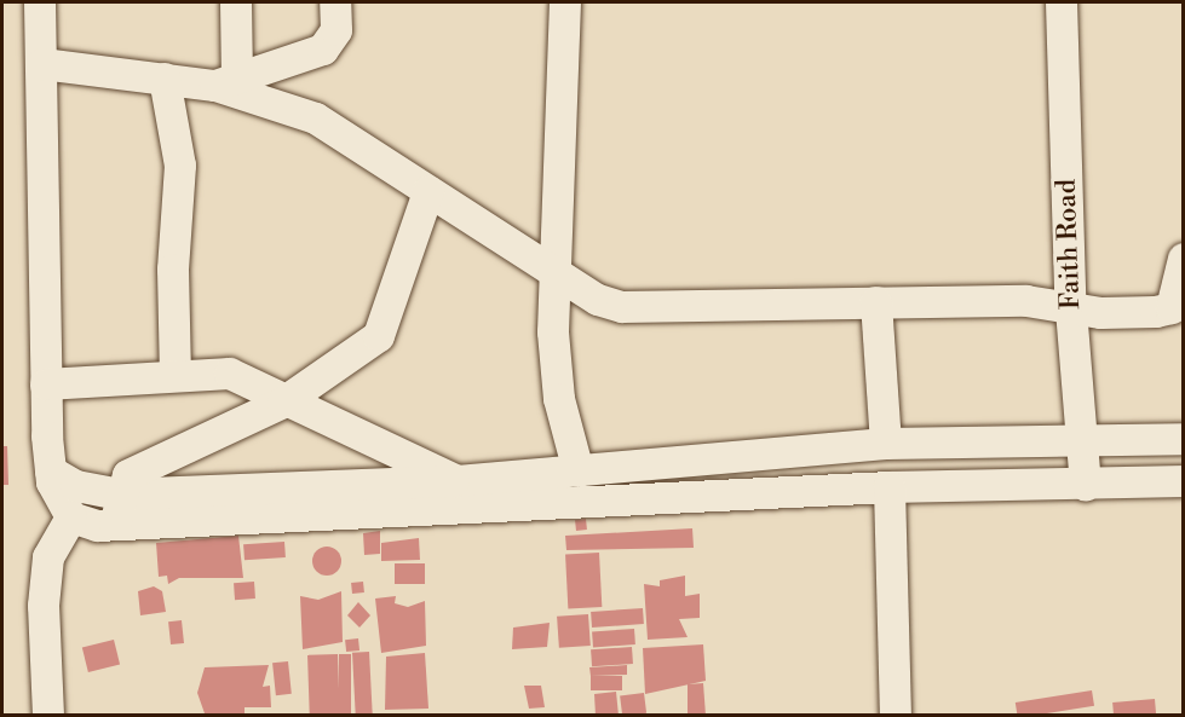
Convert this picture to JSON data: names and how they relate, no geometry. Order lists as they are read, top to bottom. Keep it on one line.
{"streets":{"street":["Faith Road"]}}
